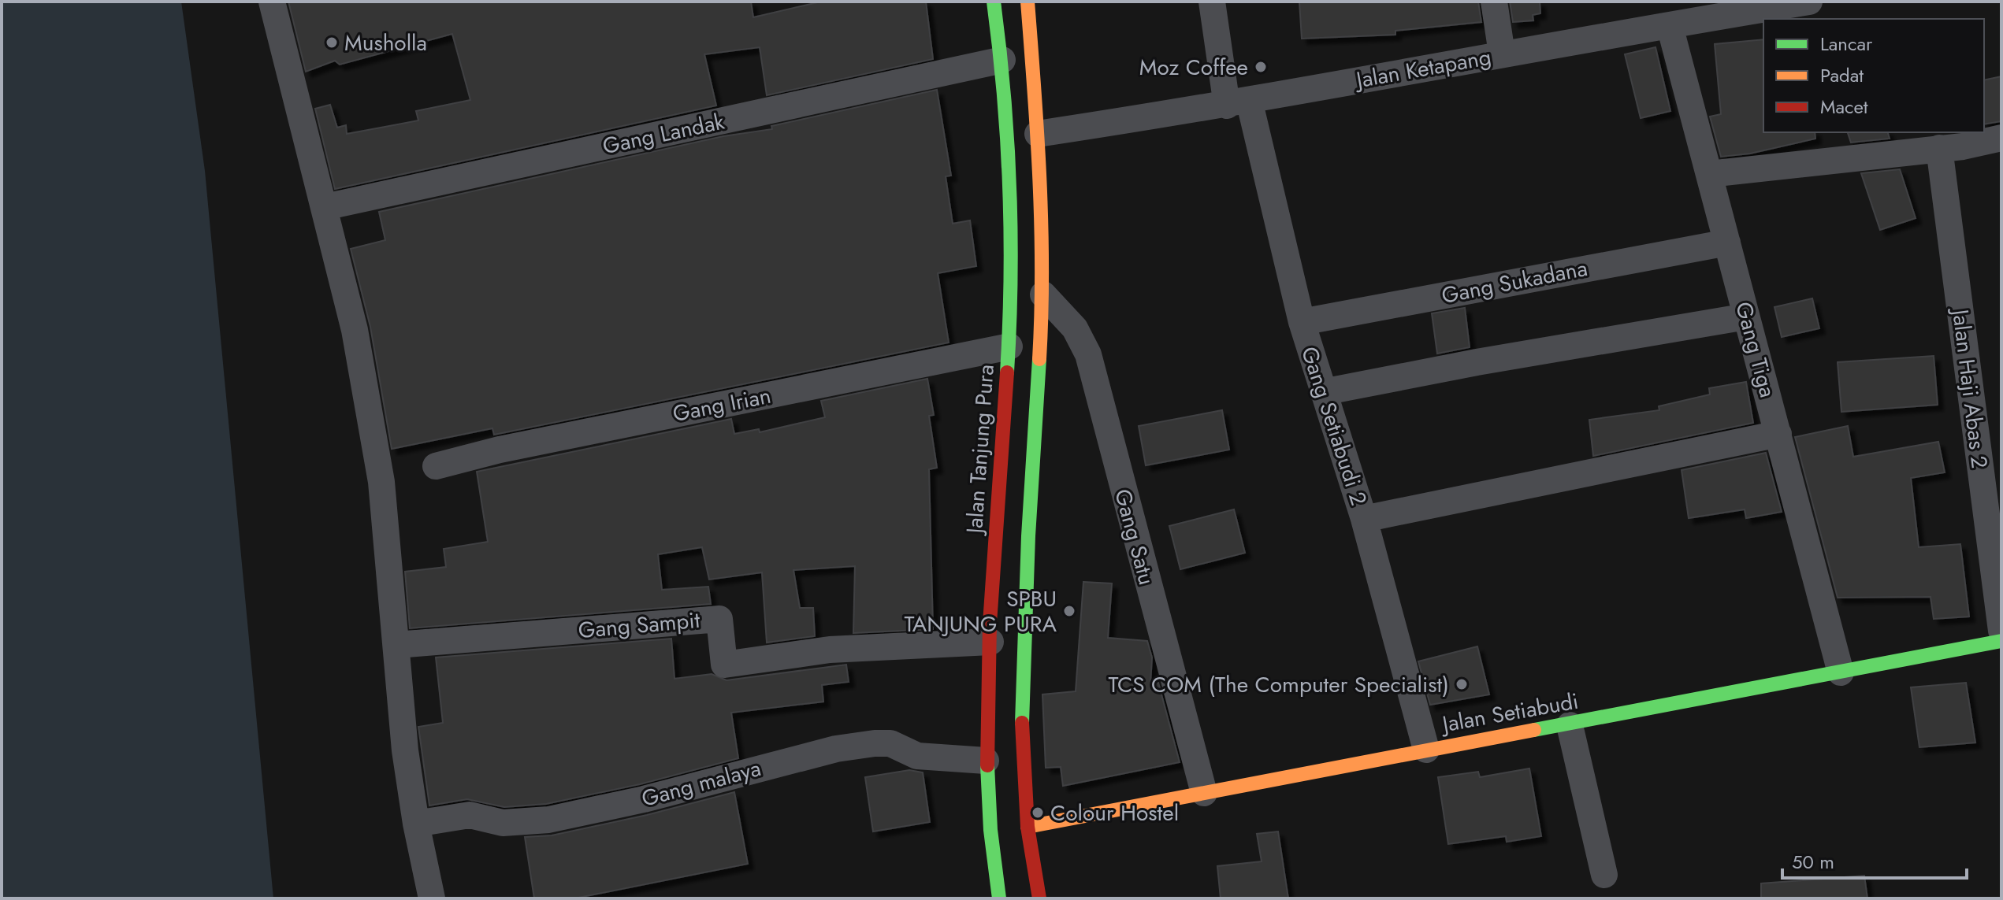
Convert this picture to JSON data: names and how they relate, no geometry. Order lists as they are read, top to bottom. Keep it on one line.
{"streets":{"main road":["Jalan Tanjung Pura","Jalan Setiabudi"],"street":["Jalan Ketapang","Gang Landak","Gang Sukadana","Gang Tiga","Jalan Haji Abas 2","Gang Irian","Gang Setiabudi 2","Gang Satu","Gang Sampit","Gang malaya"]},"crossings":[["Jalan Ketapang","Gang Tiga"],["Jalan Ketapang","Gang Setiabudi 2"],["Gang Landak","Jalan Tanjung Pura"],["Gang Sukadana","Gang Tiga"],["Gang Sukadana","Gang Setiabudi 2"],["Gang Tiga","Jalan Setiabudi"],["Gang Irian","Jalan Tanjung Pura"],["Gang Setiabudi 2","Jalan Setiabudi"],["Jalan Tanjung Pura","Gang Sampit"],["Jalan Tanjung Pura","Gang malaya"],["Gang Satu","Jalan Setiabudi"]],"places":["Musholla","Moz Coffee","SPBU TANJUNG PURA","TCS COM (The Computer Specialist)","Colour Hostel"],"legend":["Lancar","Padat","Macet"],"scale_bar":"50 m"}
